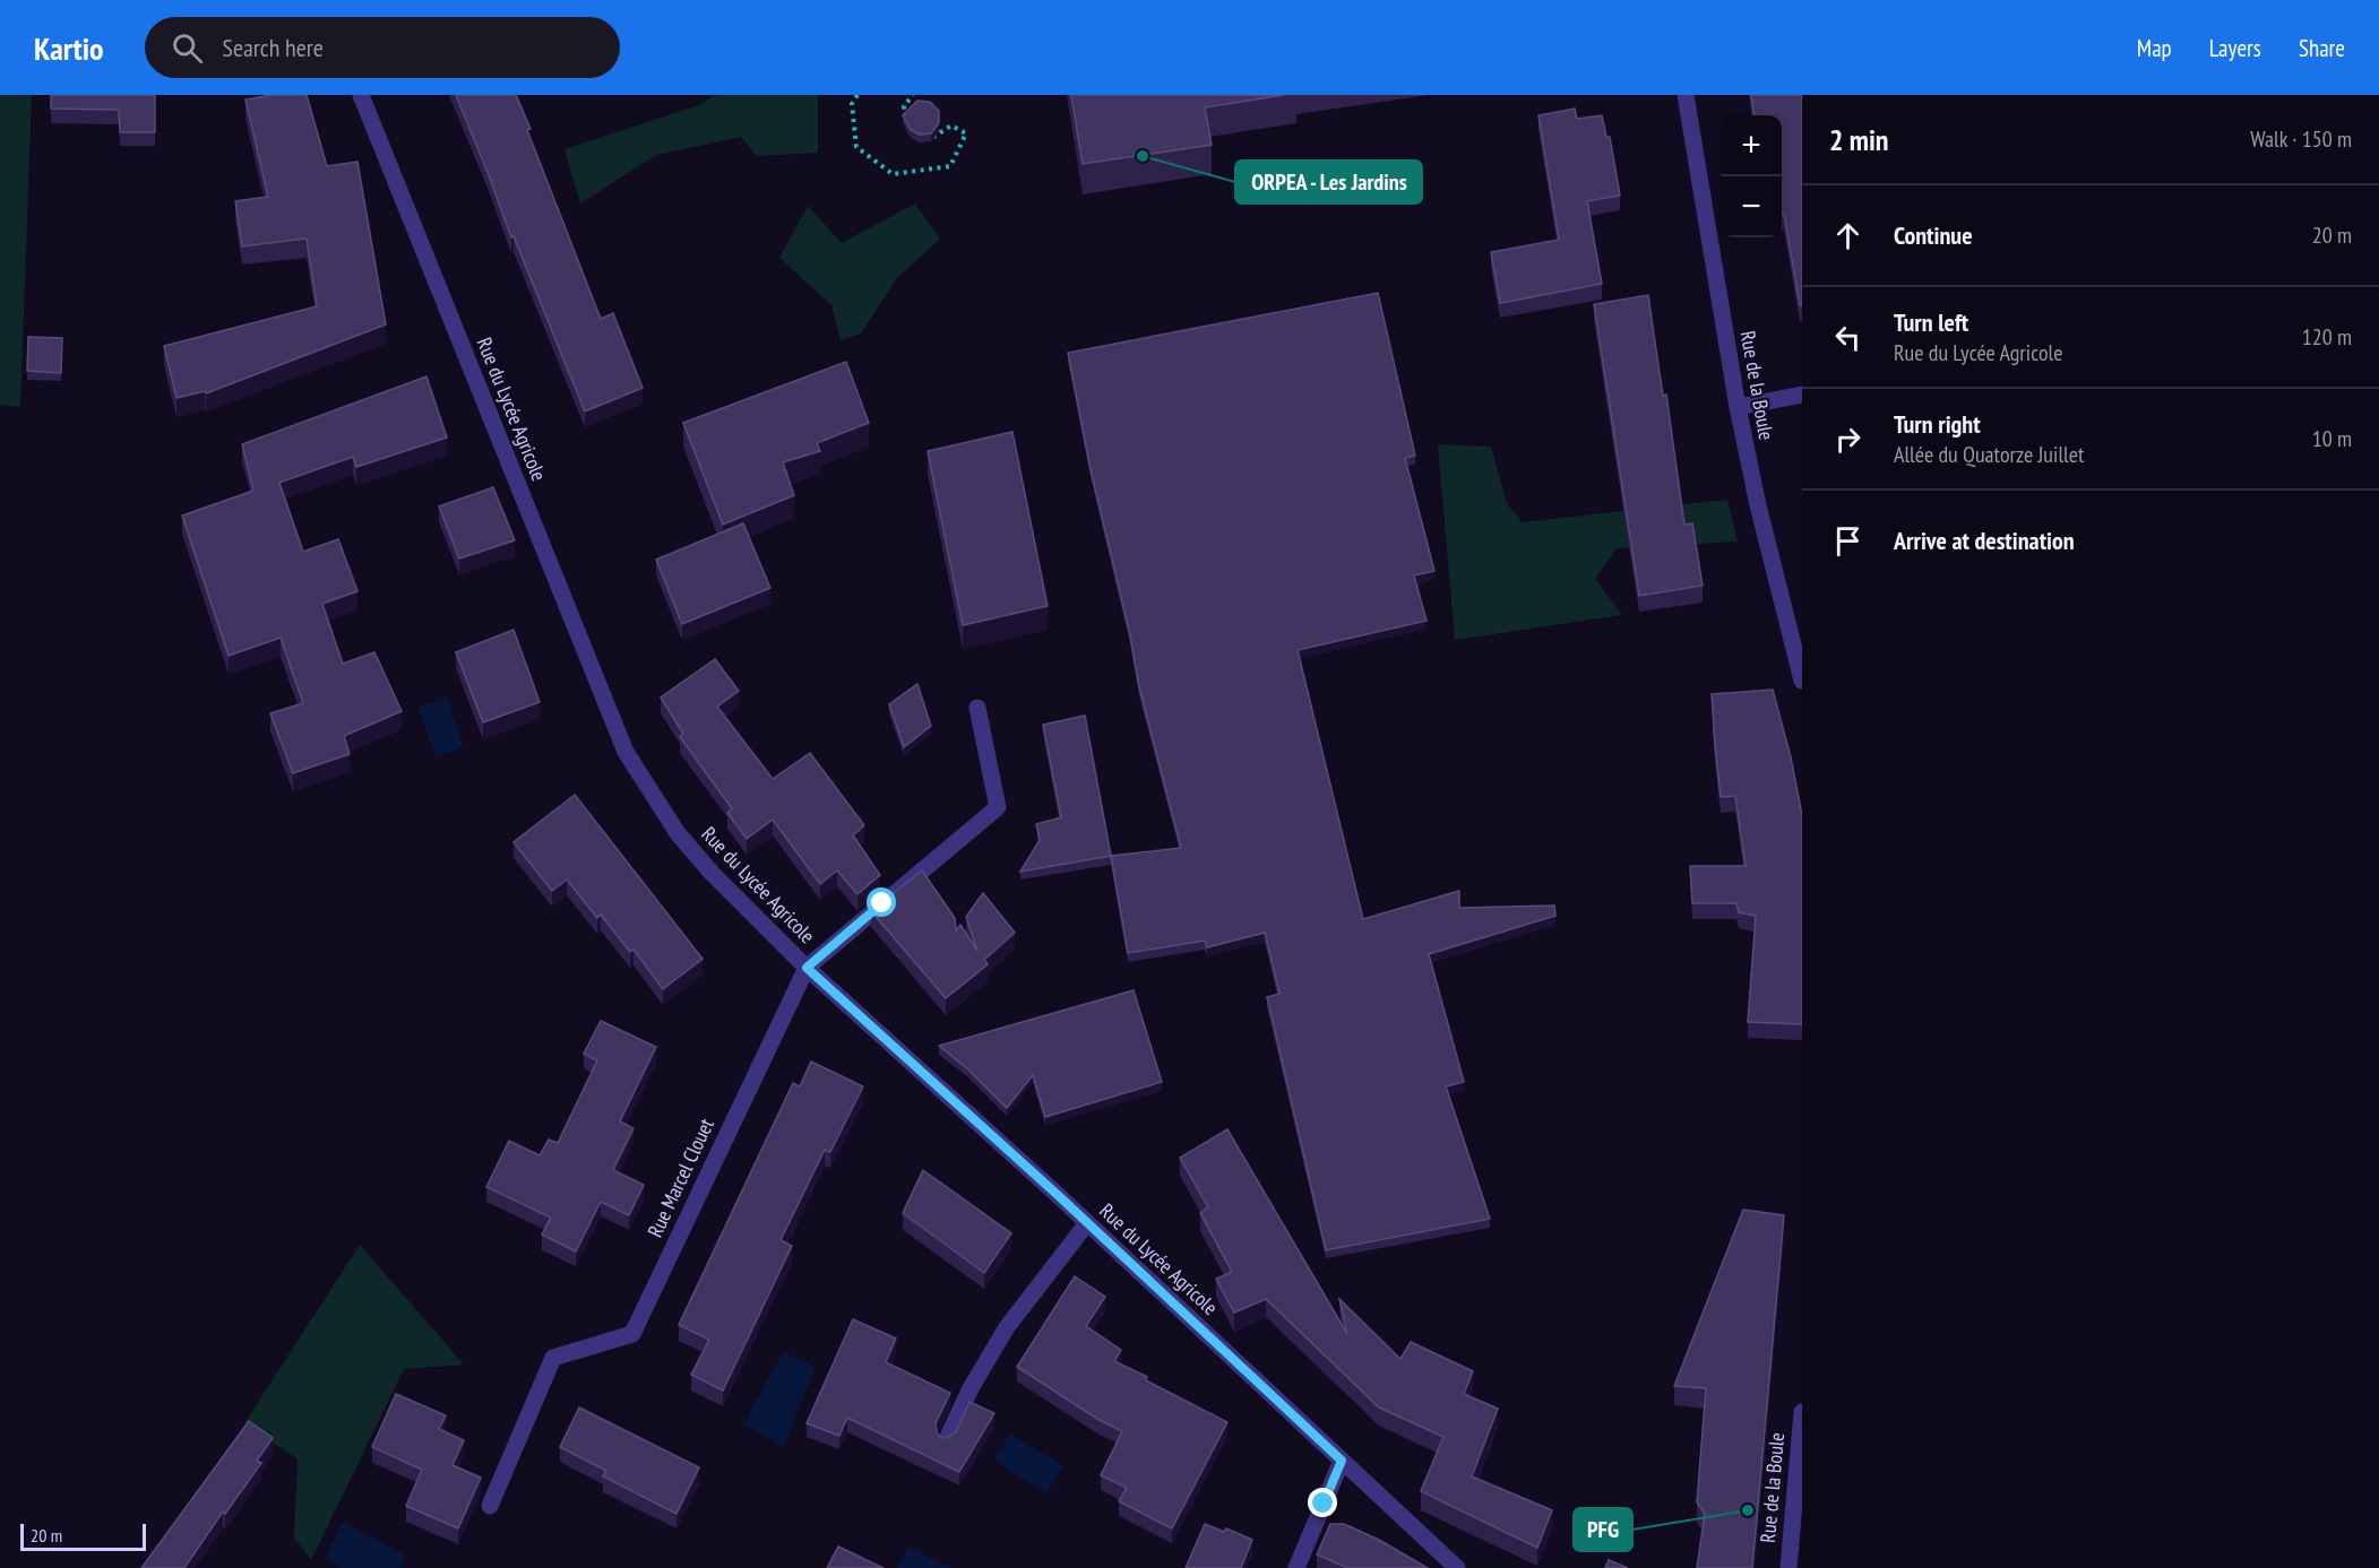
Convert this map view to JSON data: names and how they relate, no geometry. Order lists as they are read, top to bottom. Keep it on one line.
{"streets":{"street":["Rue de la Boule","Rue du Lycée Agricole","Rue Marcel Clouet"]},"crossings":[["Rue du Lycée Agricole","Rue Marcel Clouet"]],"places":["ORPEA - Les Jardins","PFG"],"scale_bar":"20 m","page":{"header":"Kartio","search":"Search here","nav":["Map","Layers","Share"],"heading":["2 min","Walk · 150 m"],"map_buttons":["+","−"],"list":[["Continue","20 m"],["Turn left","Rue du Lycée Agricole","120 m"],["Turn right","Allée du Quatorze Juillet","10 m"],"Arrive at destination"],"scale":"20 m"}}
